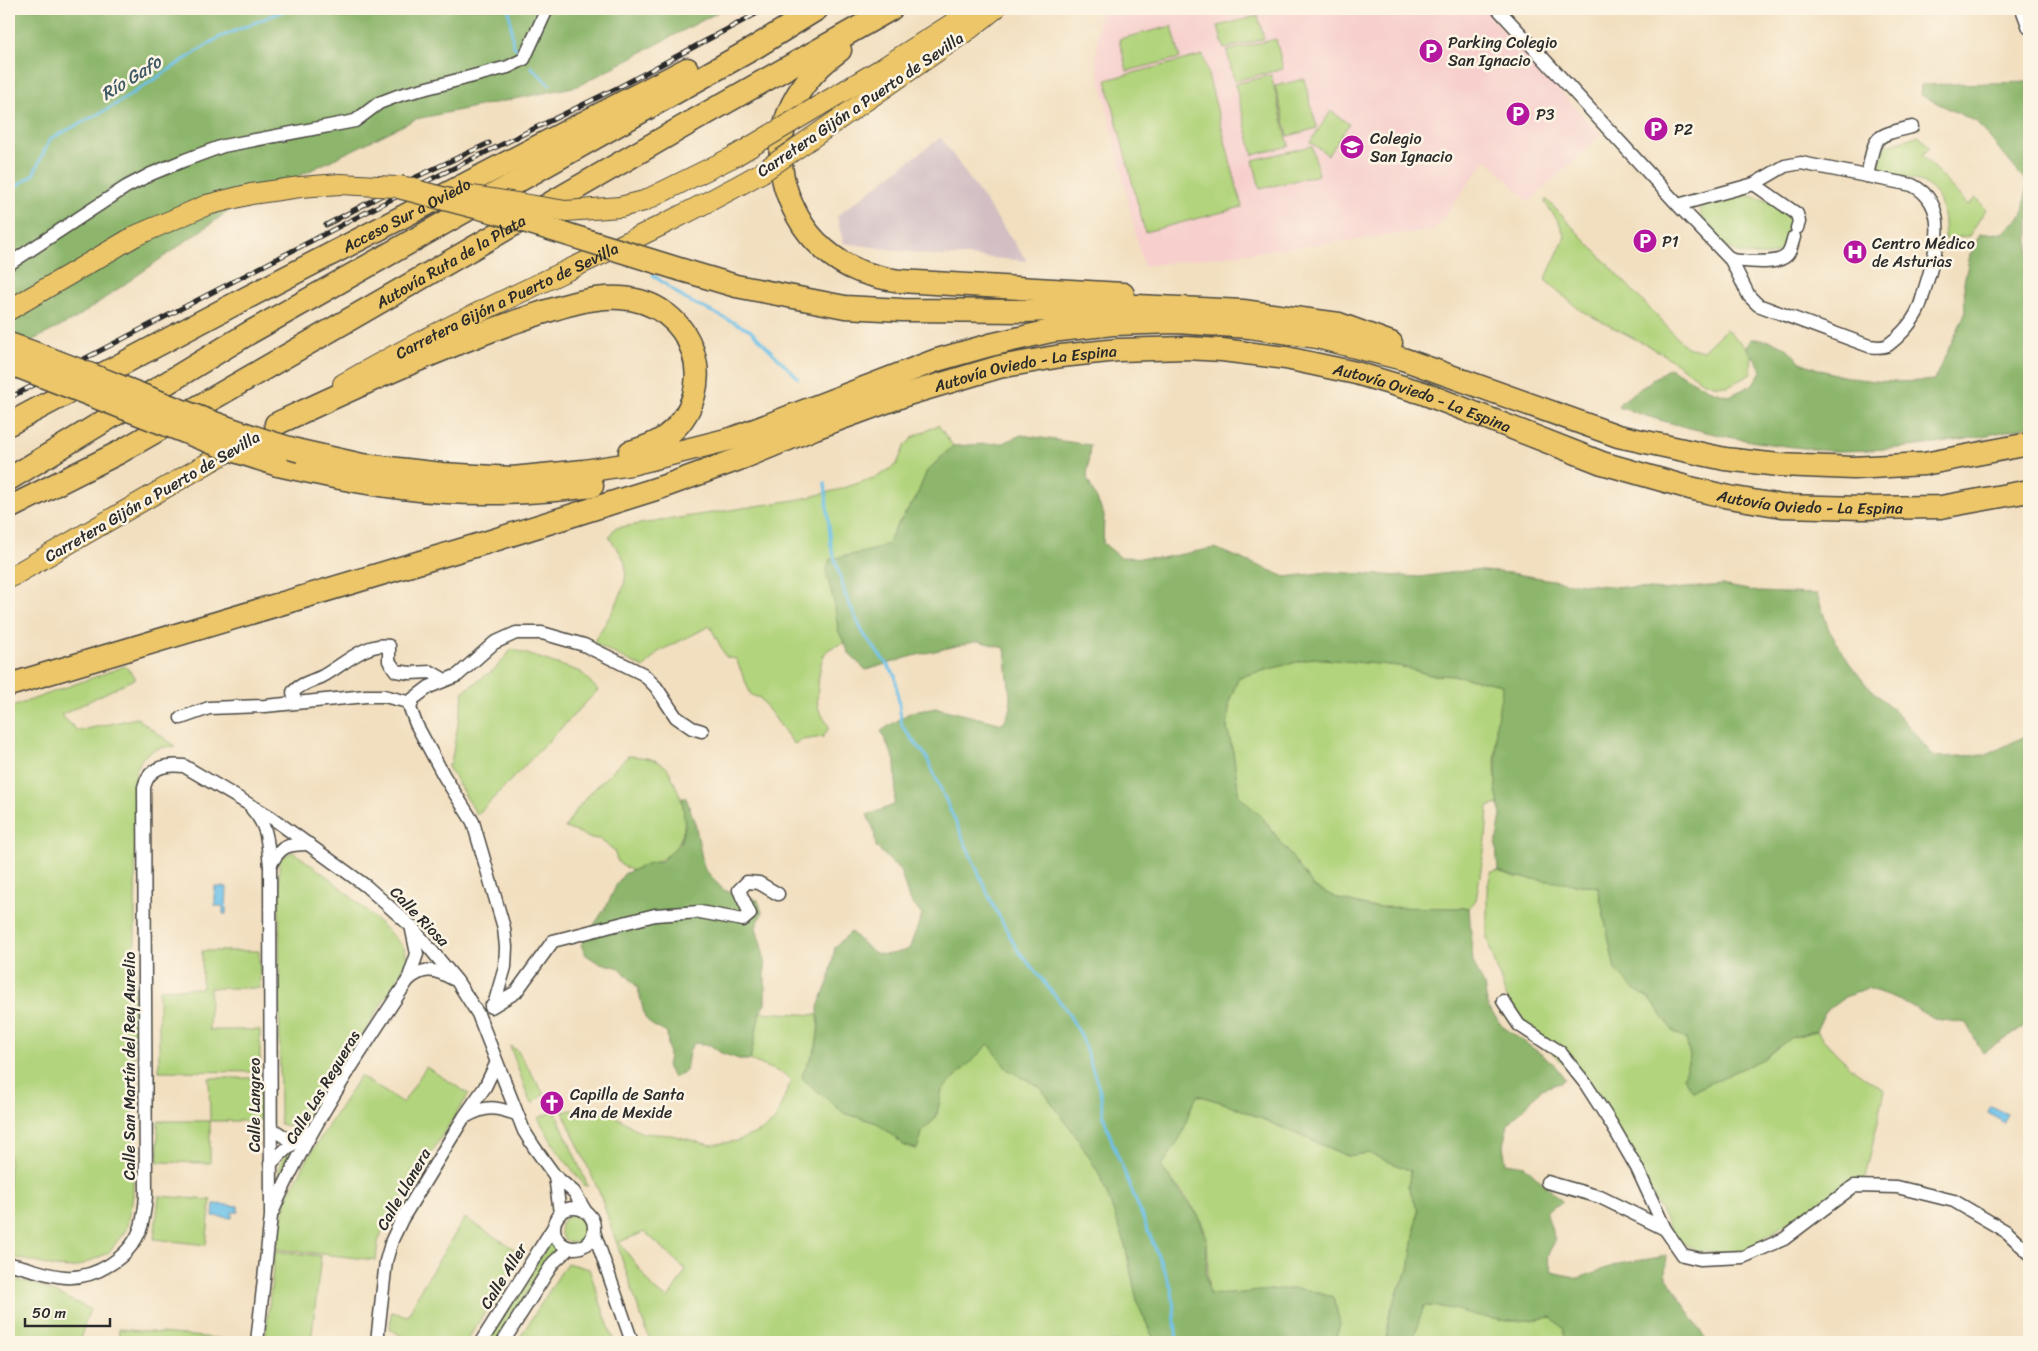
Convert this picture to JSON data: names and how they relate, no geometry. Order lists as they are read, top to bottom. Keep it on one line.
{"streets":{"highway":["Carretera Gijón a Puerto de Sevilla","Acceso Sur a Oviedo","Autovía Ruta de la Plata","Autovía Oviedo - La Espina"],"street":["Calle Riosa","Calle San Martín del Rey Aurelio","Calle Las Regueras","Calle Langreo","Calle Llanera","Calle Aller"]},"crossings":[["Calle Riosa","Calle San Martín del Rey Aurelio"],["Calle Riosa","Calle Las Regueras"],["Calle Riosa","Calle Langreo"],["Calle Riosa","Calle Llanera"],["Calle Riosa","Calle Aller"],["Calle Las Regueras","Calle Langreo"]],"water":["Río Gafo"],"places":{"parking":["Parking Colegio San Ignacio","P3","P2","P1"],"school or university":["Colegio San Ignacio"],"hospital":["Centro Médico de Asturias"],"church":["Capilla de Santa Ana de Mexide"]},"scale_bar":"50 m"}
